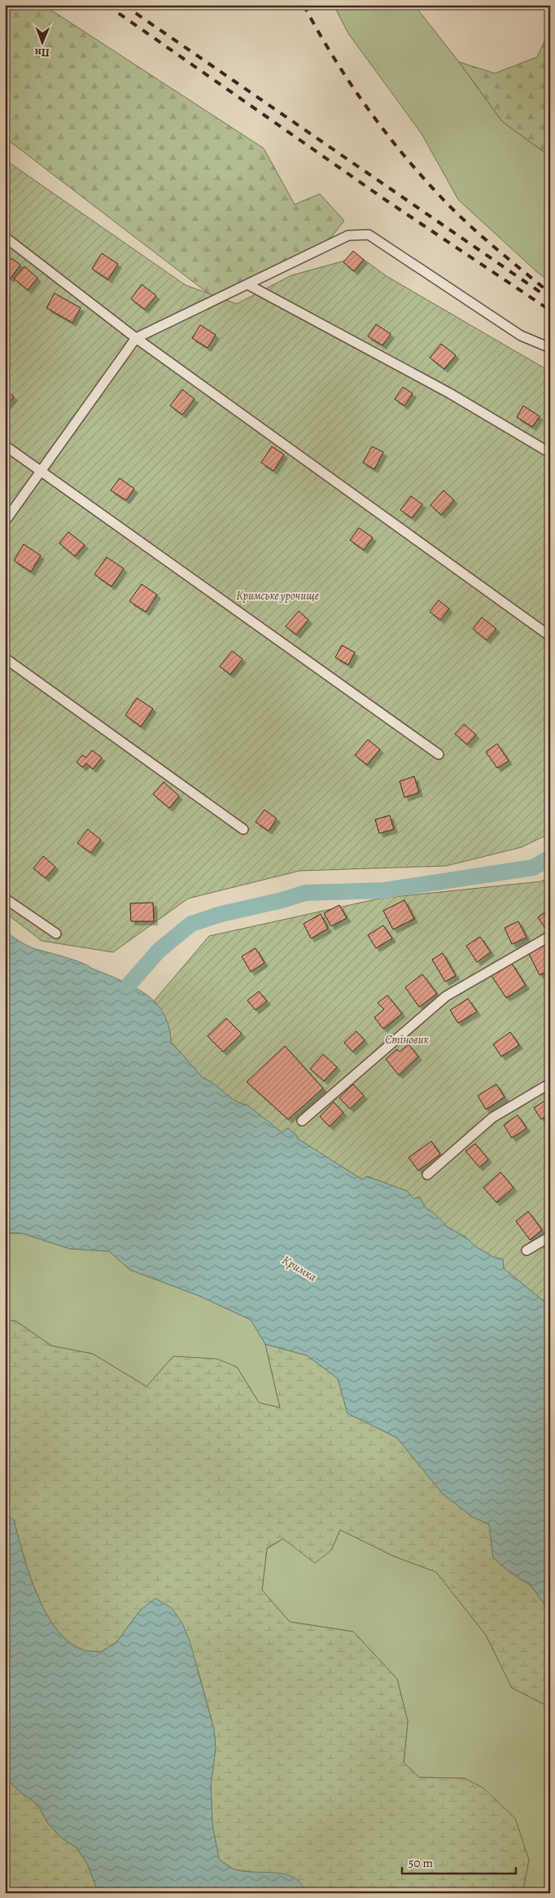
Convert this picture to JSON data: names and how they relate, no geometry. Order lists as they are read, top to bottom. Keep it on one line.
{"water":["Кримка"],"parks":["Кримське урочище","Стіновик"],"scale_bar":"50 m","north":"bottom"}
